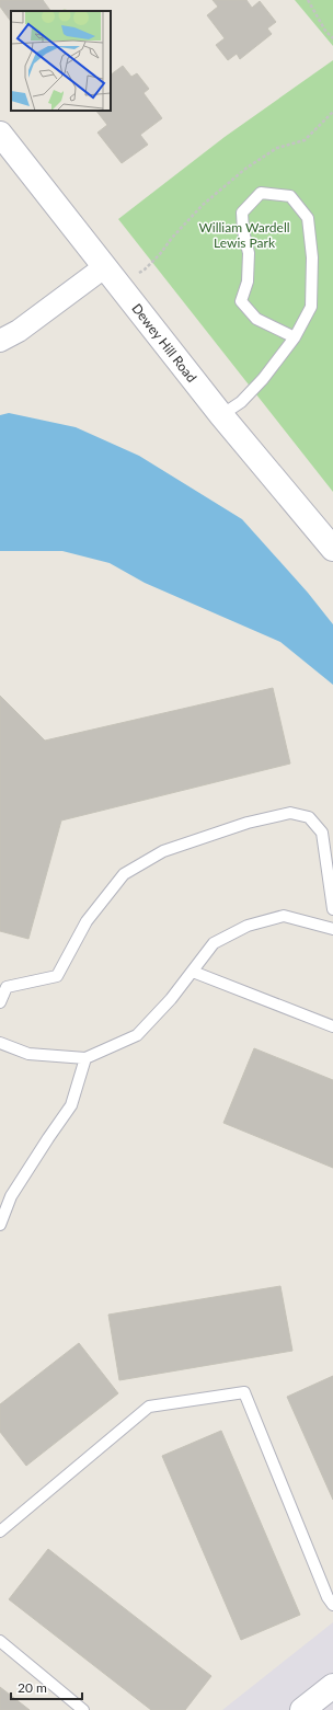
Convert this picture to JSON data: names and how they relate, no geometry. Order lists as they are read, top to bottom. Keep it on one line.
{"streets":{"street":["Dewey Hill Road"]},"parks":["William Wardell Lewis Park"],"scale_bar":"20 m"}
